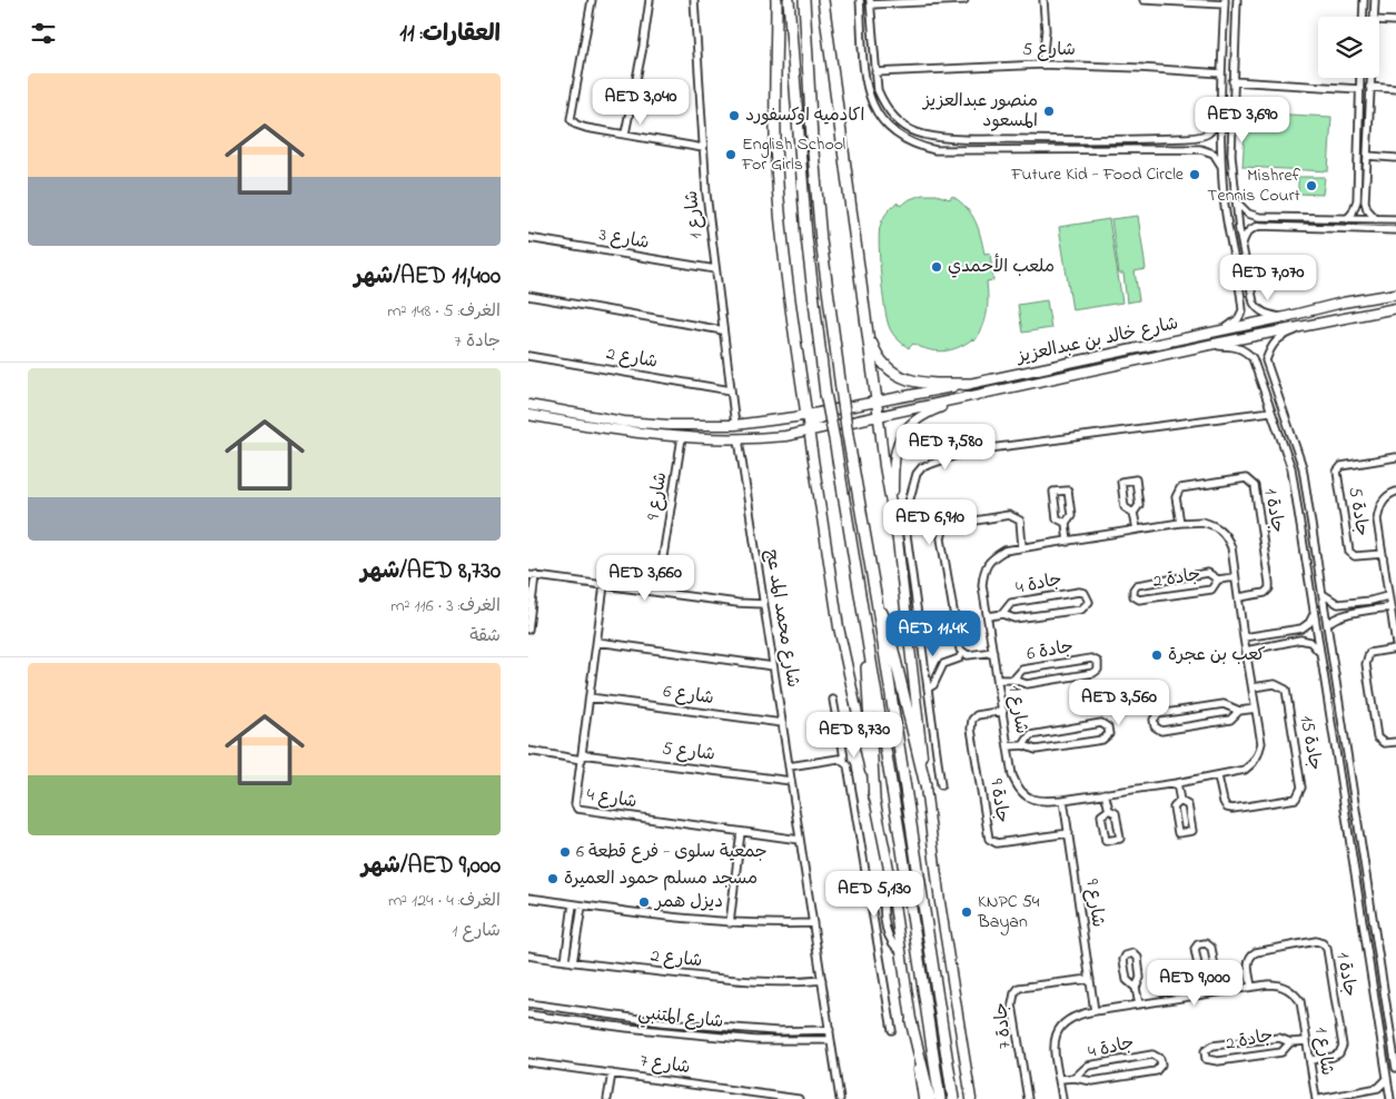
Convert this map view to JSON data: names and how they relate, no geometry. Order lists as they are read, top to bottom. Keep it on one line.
{"streets":{"main road":["شارع خالد بن عبدالعزيز"],"street":["شارع 5","شارع 1","شارع 3","شارع 2","شارع 9","جادة 1","جادة 5","جادة 2","جادة 4","شارع محمد المد عج","جادة 6","شارع 6","جادة 15","شارع 4","جادة 9","شارع المتنبي","جادة 7","شارع 7"]},"crossings":[["شارع 5","شارع محمد المد عج"],["شارع 5","شارع 4"],["شارع 1","شارع 3"],["شارع 1","شارع خالد بن عبدالعزيز"],["شارع 1","شارع 2"],["شارع 1","شارع 9"],["شارع 1","جادة 1"],["شارع 1","جادة 2"],["شارع 1","جادة 4"],["شارع 1","جادة 6"],["شارع 1","جادة 15"],["شارع 1","جادة 9"],["شارع خالد بن عبدالعزيز","شارع 9"],["شارع خالد بن عبدالعزيز","شارع محمد المد عج"],["شارع 2","شارع محمد المد عج"],["شارع 9","جادة 9"],["شارع 9","جادة 7"],["شارع محمد المد عج","شارع 6"],["شارع محمد المد عج","شارع 4"],["شارع محمد المد عج","شارع المتنبي"],["شارع 6","شارع 4"]],"places":["منصور عبدالعزيز المسعود","اكادميه اوكسفورد","English School For Girls","Future Kid - Food Circle","Mishref Tennis Court","ملعب الأحمدي","كعب بن عجرة","جمعية سلوى - فرع قطعة 6","مسجد مسلم حمود العميرة","ديزل همر","KNPC 54 Bayan"],"page":{"heading":"العقارات: 11","list":[{"name":"AED 11,400/شهر","note":"الغرف: 5 · 148 m² · جادة 7"},{"name":"AED 8,730/شهر","note":"الغرف: 3 · 116 m² · شقة"},{"name":"AED 9,000/شهر","note":"الغرف: 4 · 124 m² · شارع 1"}],"price":["AED 3,040","AED 3,690","AED 7,070","AED 7,580","AED 6,910","AED 3,660","AED 11.4K","AED 3,560","AED 8,730","AED 5,130","AED 9,000"]}}
